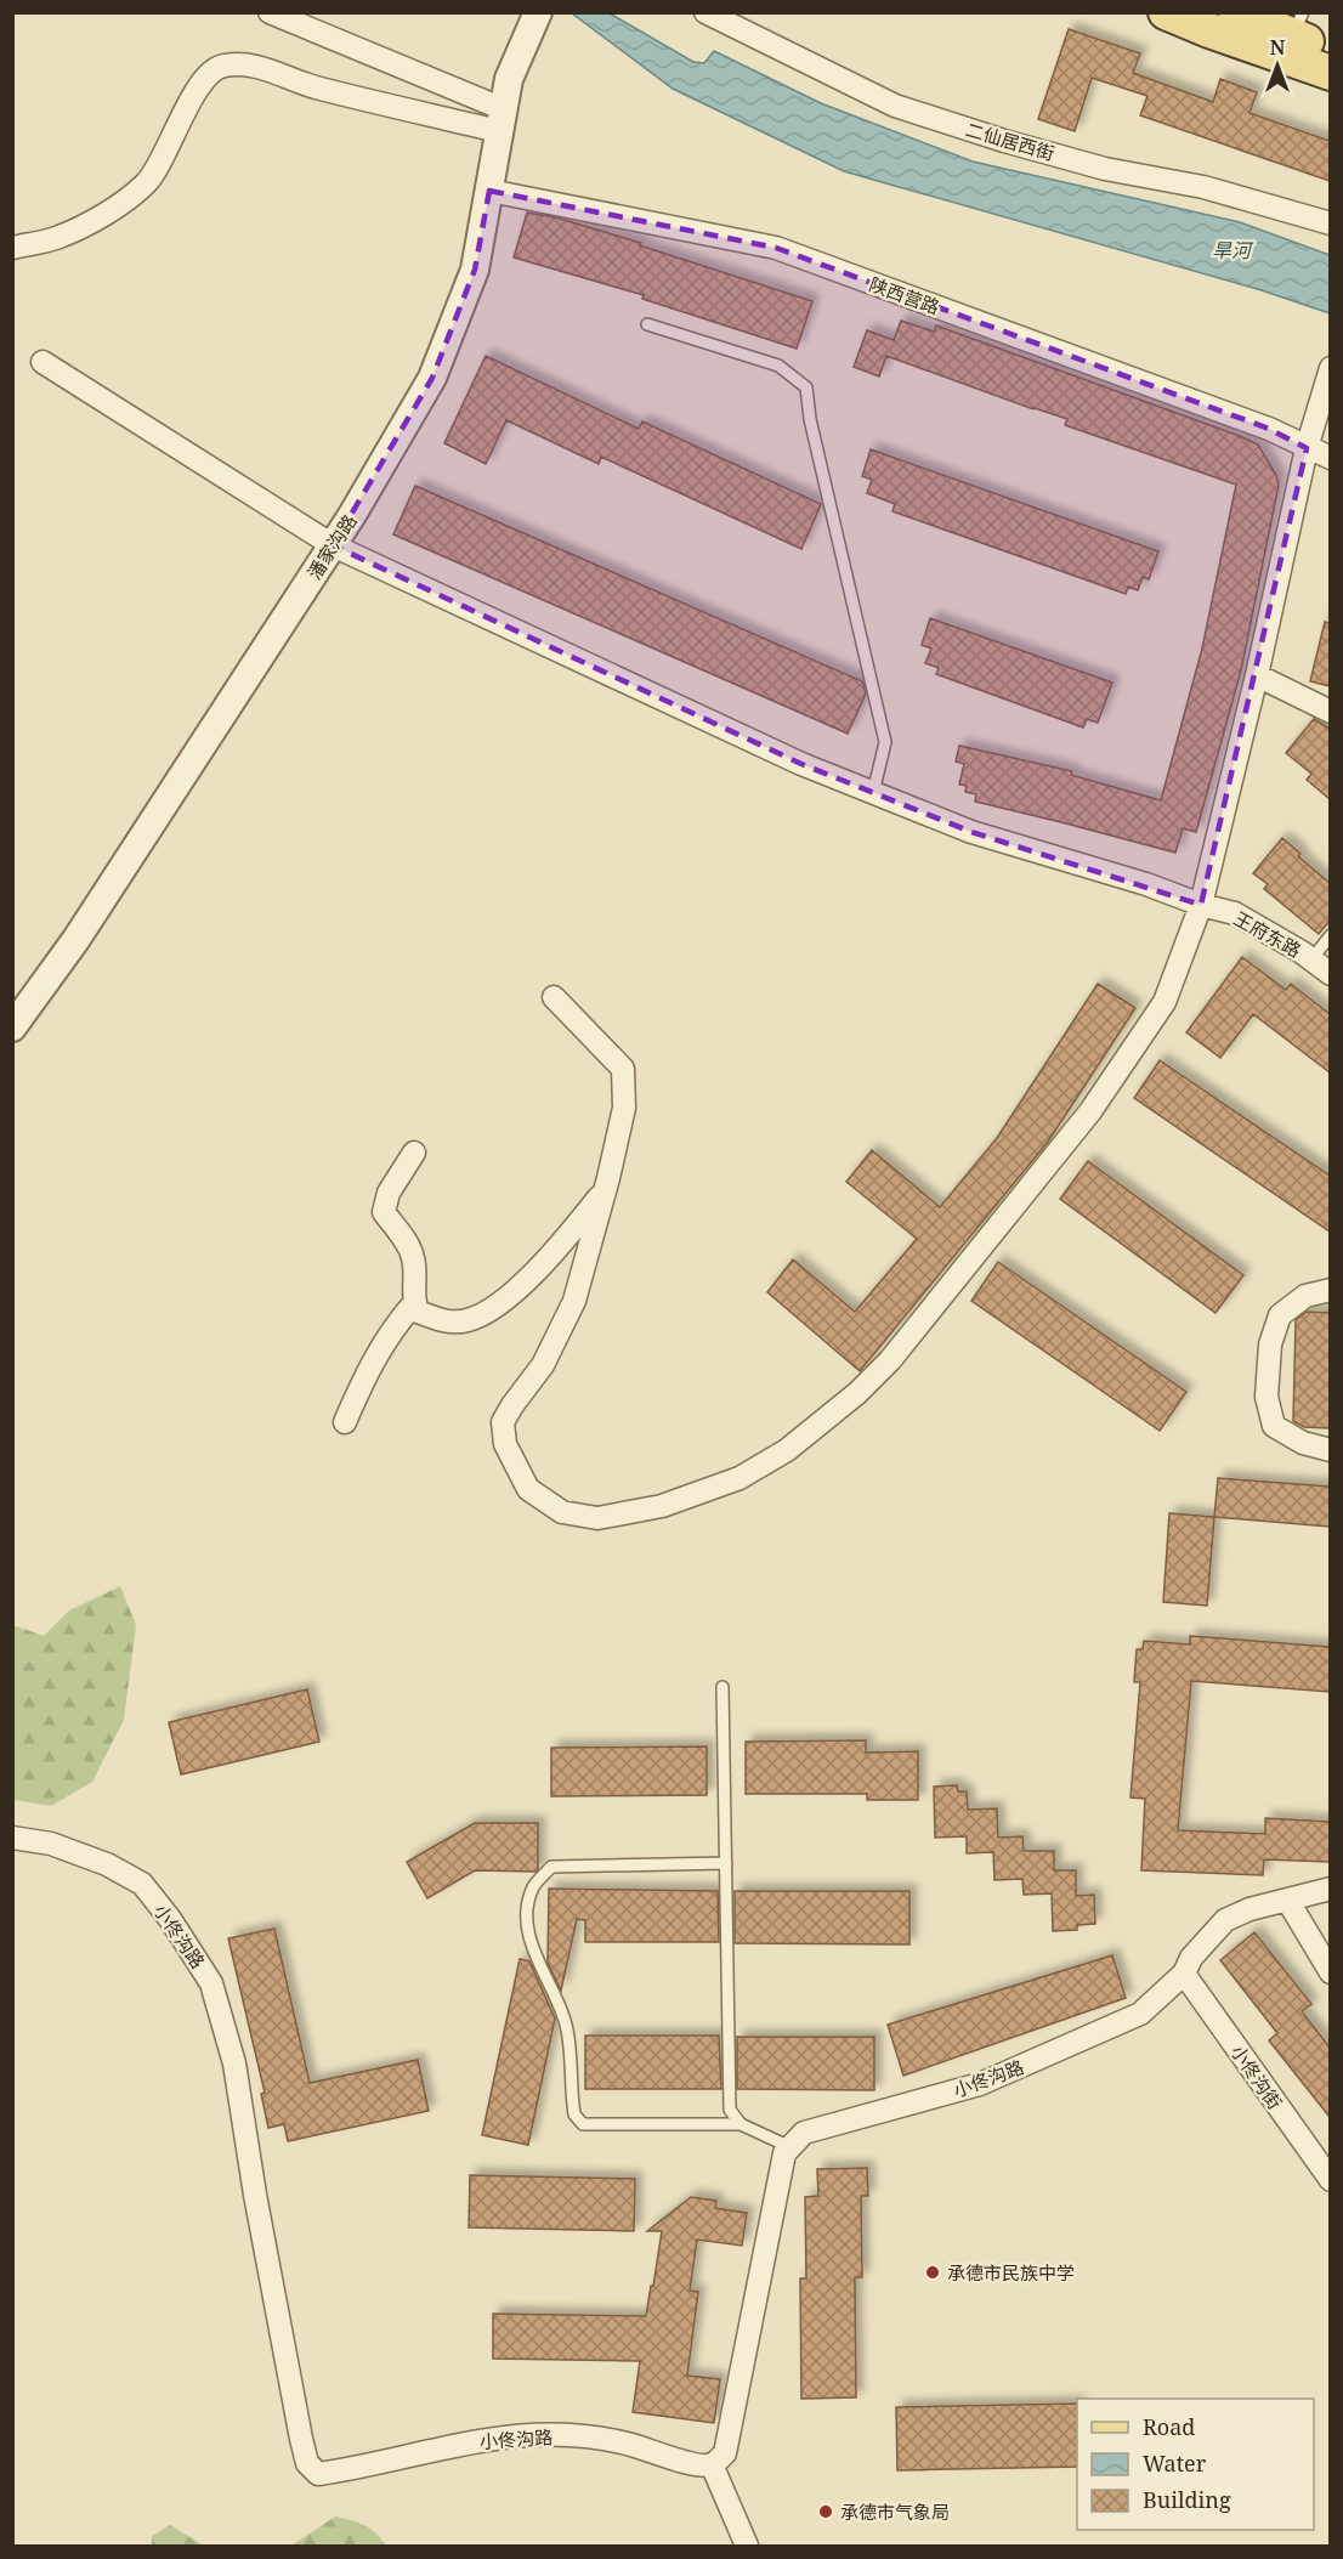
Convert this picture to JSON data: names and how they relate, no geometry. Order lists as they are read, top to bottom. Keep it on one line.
{"streets":{"street":["二仙居西街","陕西营路","潘家沟路","王府东路","小佟沟路","小佟沟街"]},"crossings":[["陕西营路","潘家沟路"],["潘家沟路","王府东路"],["小佟沟路","小佟沟街"]],"water":["旱河"],"places":["承德市民族中学","承德市气象局"],"legend":["Road","Water","Building"],"north":"top"}
